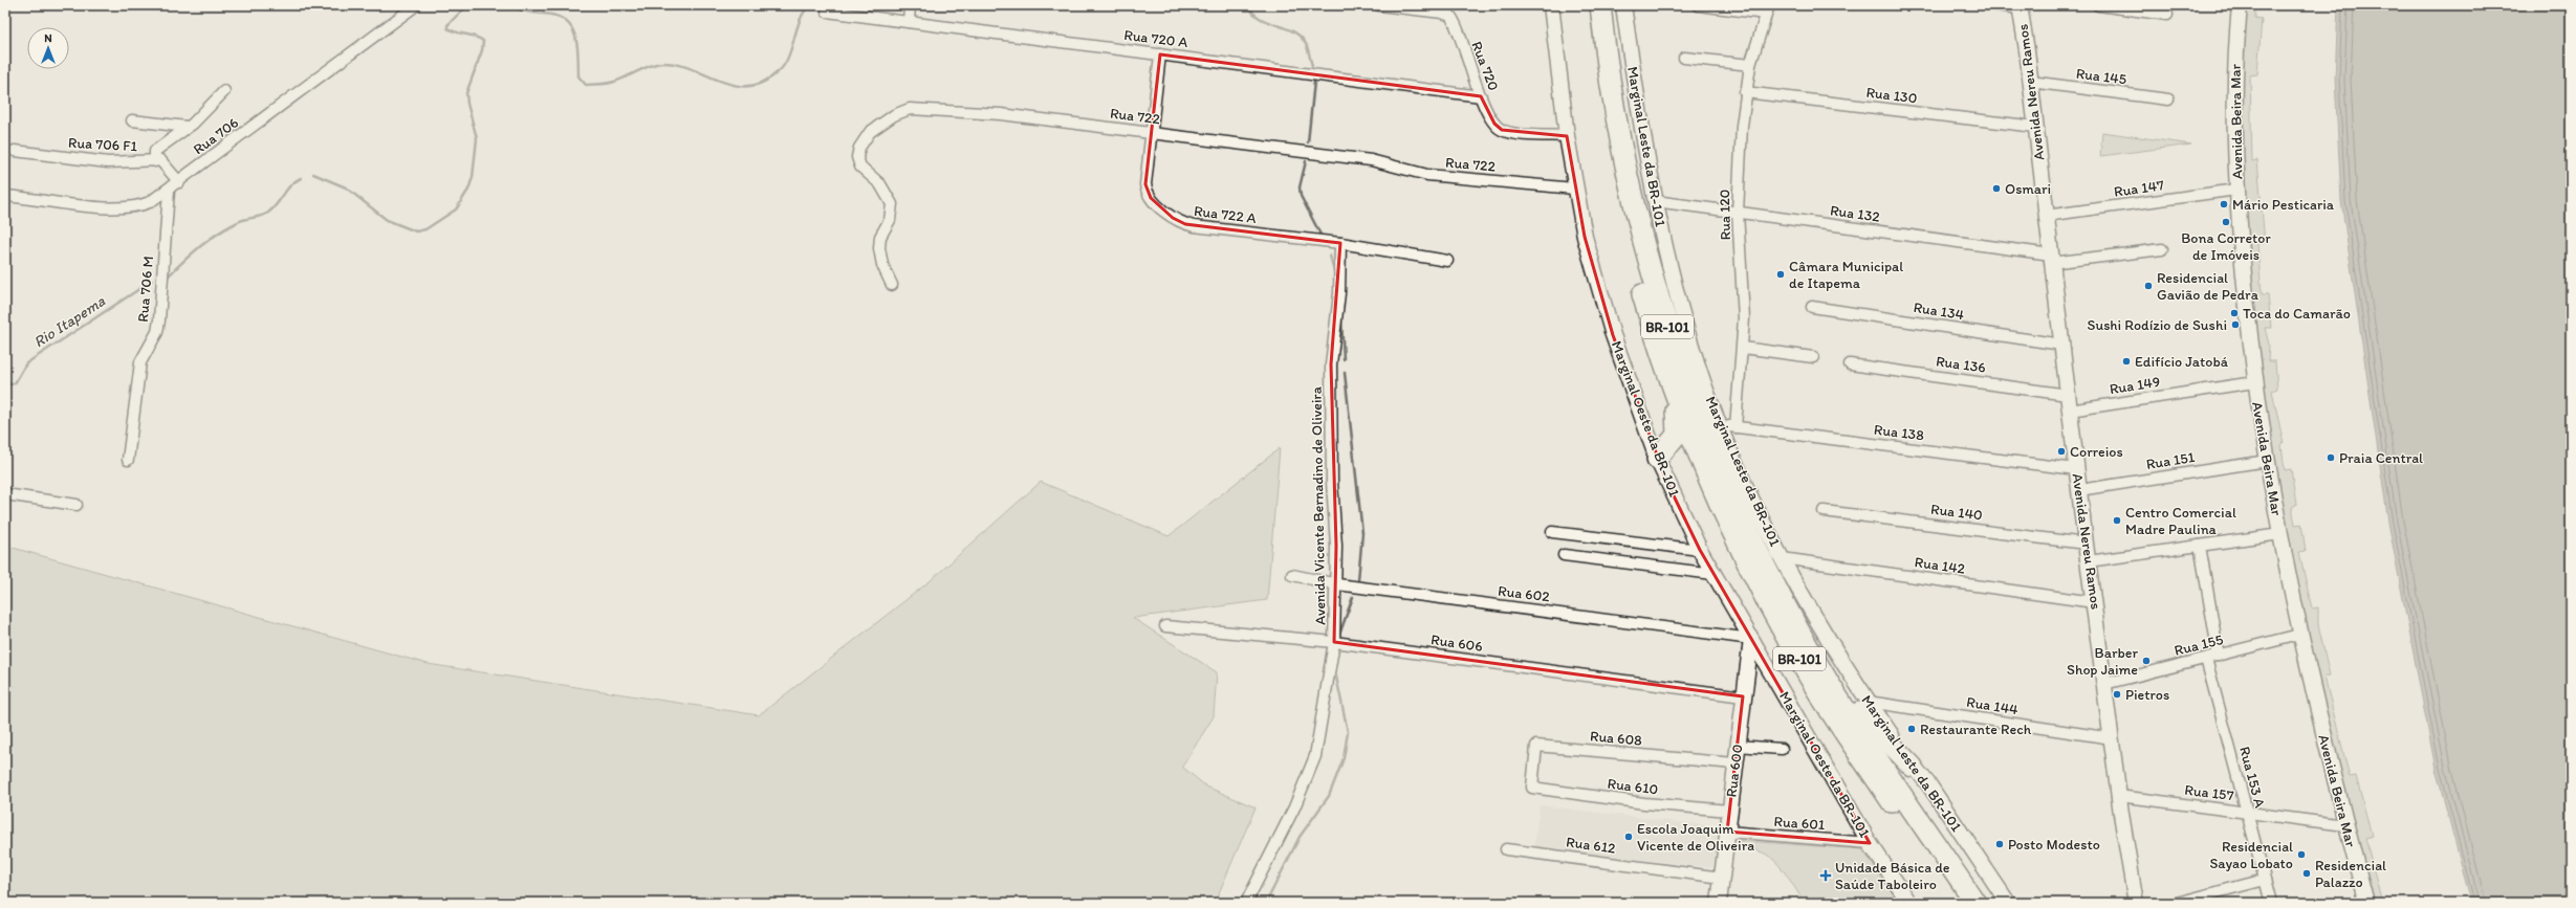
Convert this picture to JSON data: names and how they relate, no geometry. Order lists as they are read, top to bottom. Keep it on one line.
{"streets":{"highway":["BR-101"],"main road":["Avenida Nereu Ramos","Avenida Beira Mar","Marginal Leste da BR-101","Marginal Oeste da BR-101","Rua 600"],"street":["Rua 720 A","Rua 720","Rua 145","Rua 130","Rua 722","Rua 706","Rua 706 F1","Rua 147","Rua 132","Rua 722 A","Rua 120","Rua 706 M","Rua 134","Rua 136","Rua 149","Rua 138","Rua 151","Avenida Vicente Bernadino de Oliveira","Rua 140","Rua 142","Rua 602","Rua 606","Rua 155","Rua 144","Rua 608","Rua 153 A","Rua 610","Rua 157","Rua 601","Rua 612"]},"crossings":[["Rua 720 A","Rua 720"],["Rua 720 A","Rua 722 A"],["Rua 720","Marginal Oeste da BR-101"],["Rua 145","Avenida Nereu Ramos"],["Avenida Nereu Ramos","Rua 130"],["Avenida Nereu Ramos","Rua 147"],["Avenida Nereu Ramos","Rua 132"],["Avenida Nereu Ramos","Rua 134"],["Avenida Nereu Ramos","Rua 136"],["Avenida Nereu Ramos","Rua 149"],["Avenida Nereu Ramos","Rua 138"],["Avenida Nereu Ramos","Rua 151"],["Avenida Nereu Ramos","Rua 140"],["Avenida Nereu Ramos","Rua 142"],["Avenida Nereu Ramos","Rua 155"],["Avenida Nereu Ramos","Rua 144"],["Avenida Nereu Ramos","Rua 157"],["Rua 130","Rua 120"],["Rua 722","Rua 722 A"],["Rua 722","Marginal Oeste da BR-101"],["Avenida Beira Mar","Rua 147"],["Avenida Beira Mar","Rua 149"],["Avenida Beira Mar","Rua 151"],["Avenida Beira Mar","Rua 155"],["Avenida Beira Mar","Rua 157"],["Rua 706","Rua 706 F1"],["Rua 706","Rua 706 M"],["Marginal Leste da BR-101","Rua 132"],["Marginal Leste da BR-101","Rua 138"],["Marginal Leste da BR-101","Rua 142"],["Marginal Leste da BR-101","Rua 144"],["Rua 132","Rua 120"],["Rua 722 A","Avenida Vicente Bernadino de Oliveira"],["Rua 120","Rua 138"],["Marginal Oeste da BR-101","Rua 602"],["Marginal Oeste da BR-101","Rua 600"],["Marginal Oeste da BR-101","Rua 601"],["Avenida Vicente Bernadino de Oliveira","Rua 602"],["Avenida Vicente Bernadino de Oliveira","Rua 606"],["Rua 602","Rua 600"],["Rua 606","Rua 600"],["Rua 155","Rua 153 A"],["Rua 608","Rua 600"],["Rua 608","Rua 610"],["Rua 600","Rua 610"],["Rua 600","Rua 601"],["Rua 600","Rua 612"],["Rua 153 A","Rua 157"]],"water":["Rio Itapema"],"places":{"other":["Osmari","Mário Pesticaria","Bona Corretor de Imóveis","Câmara Municipal de Itapema","Residencial Gavião de Pedra","Toca do Camarão","Sushi Rodízio de Sushi","Edifício Jatobá","Correios","Praia Central","Centro Comercial Madre Paulina","Barber Shop Jaime","Pietros","Restaurante Rech","Escola Joaquim Vicente de Oliveira","Posto Modesto","Residencial Sayao Lobato","Residencial Palazzo"],"health":["Unidade Básica de Saúde Taboleiro"]},"north":"top"}
